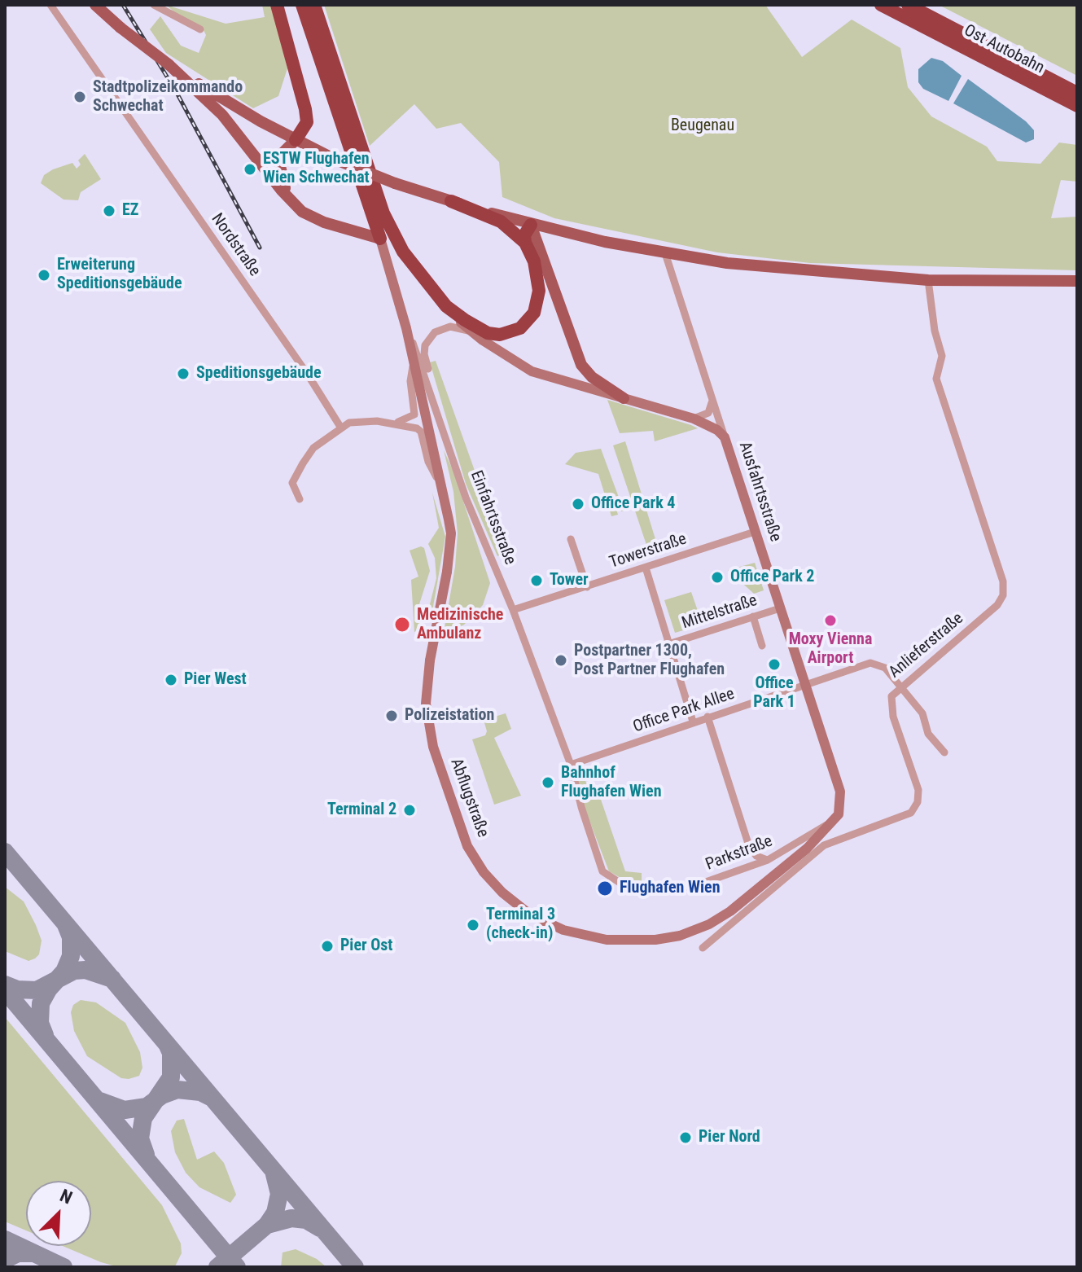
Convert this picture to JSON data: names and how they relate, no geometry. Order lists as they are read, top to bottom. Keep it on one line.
{"streets":{"highway":["Ost Autobahn"],"street":["Nordstraße","Ausfahrtsstraße","Einfahrtsstraße","Towerstraße","Mittelstraße","Anlieferstraße","Office Park Allee","Abflugstraße","Parkstraße"]},"crossings":[["Ausfahrtsstraße","Towerstraße"],["Ausfahrtsstraße","Mittelstraße"],["Ausfahrtsstraße","Office Park Allee"],["Ausfahrtsstraße","Abflugstraße"],["Ausfahrtsstraße","Parkstraße"],["Einfahrtsstraße","Towerstraße"],["Einfahrtsstraße","Office Park Allee"],["Einfahrtsstraße","Abflugstraße"],["Einfahrtsstraße","Parkstraße"],["Anlieferstraße","Office Park Allee"],["Abflugstraße","Parkstraße"]],"parks":["Beugenau"],"places":["Stadtpolizeikommando Schwechat","ESTW Flughafen Wien Schwechat","EZ","Erweiterung Speditionsgebäude","Speditionsgebäude","Office Park 4","Office Park 2","Tower","Moxy Vienna Airport","Medizinische Ambulanz","Postpartner 1300, Post Partner Flughafen","Office Park 1","Pier West","Polizeistation","Bahnhof Flughafen Wien","Terminal 2","Flughafen Wien","Terminal 3 (check-in)","Pier Ost","Pier Nord"],"north":"top right"}
